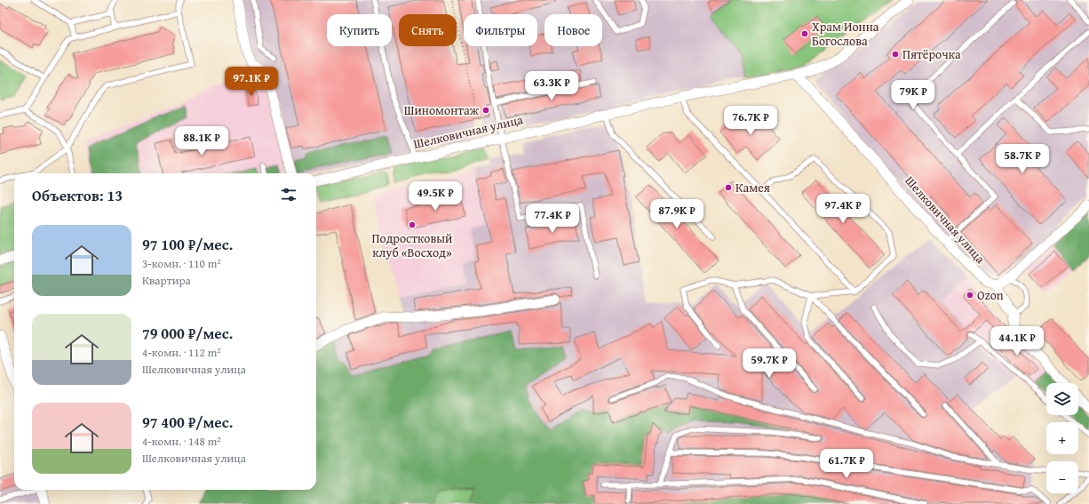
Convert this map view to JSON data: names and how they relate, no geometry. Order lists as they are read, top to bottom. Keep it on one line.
{"streets":{"street":["Шелковичная улица"]},"places":["Храм Ионна Богослова","Пятёрочка","Шиномонтаж","Камея","Подростковый клуб «Восход»","Ozon"],"page":{"chip":["Купить","Снять","Фильтры","Новое"],"price":["97.1K ₽","63.3K ₽","79K ₽","76.7K ₽","88.1K ₽","58.7K ₽","49.5K ₽","97.4K ₽","87.9K ₽","77.4K ₽","44.1K ₽","59.7K ₽","61.7K ₽"],"heading":"Объектов: 13","list":[{"name":"97 100 ₽/мес.","note":"3-комн. · 110 m² · Квартира"},{"name":"79 000 ₽/мес.","note":"4-комн. · 112 m² · Шелковичная улица"},{"name":"97 400 ₽/мес.","note":"4-комн. · 148 m² · Шелковичная улица"}],"map_buttons":["+","−"]}}
